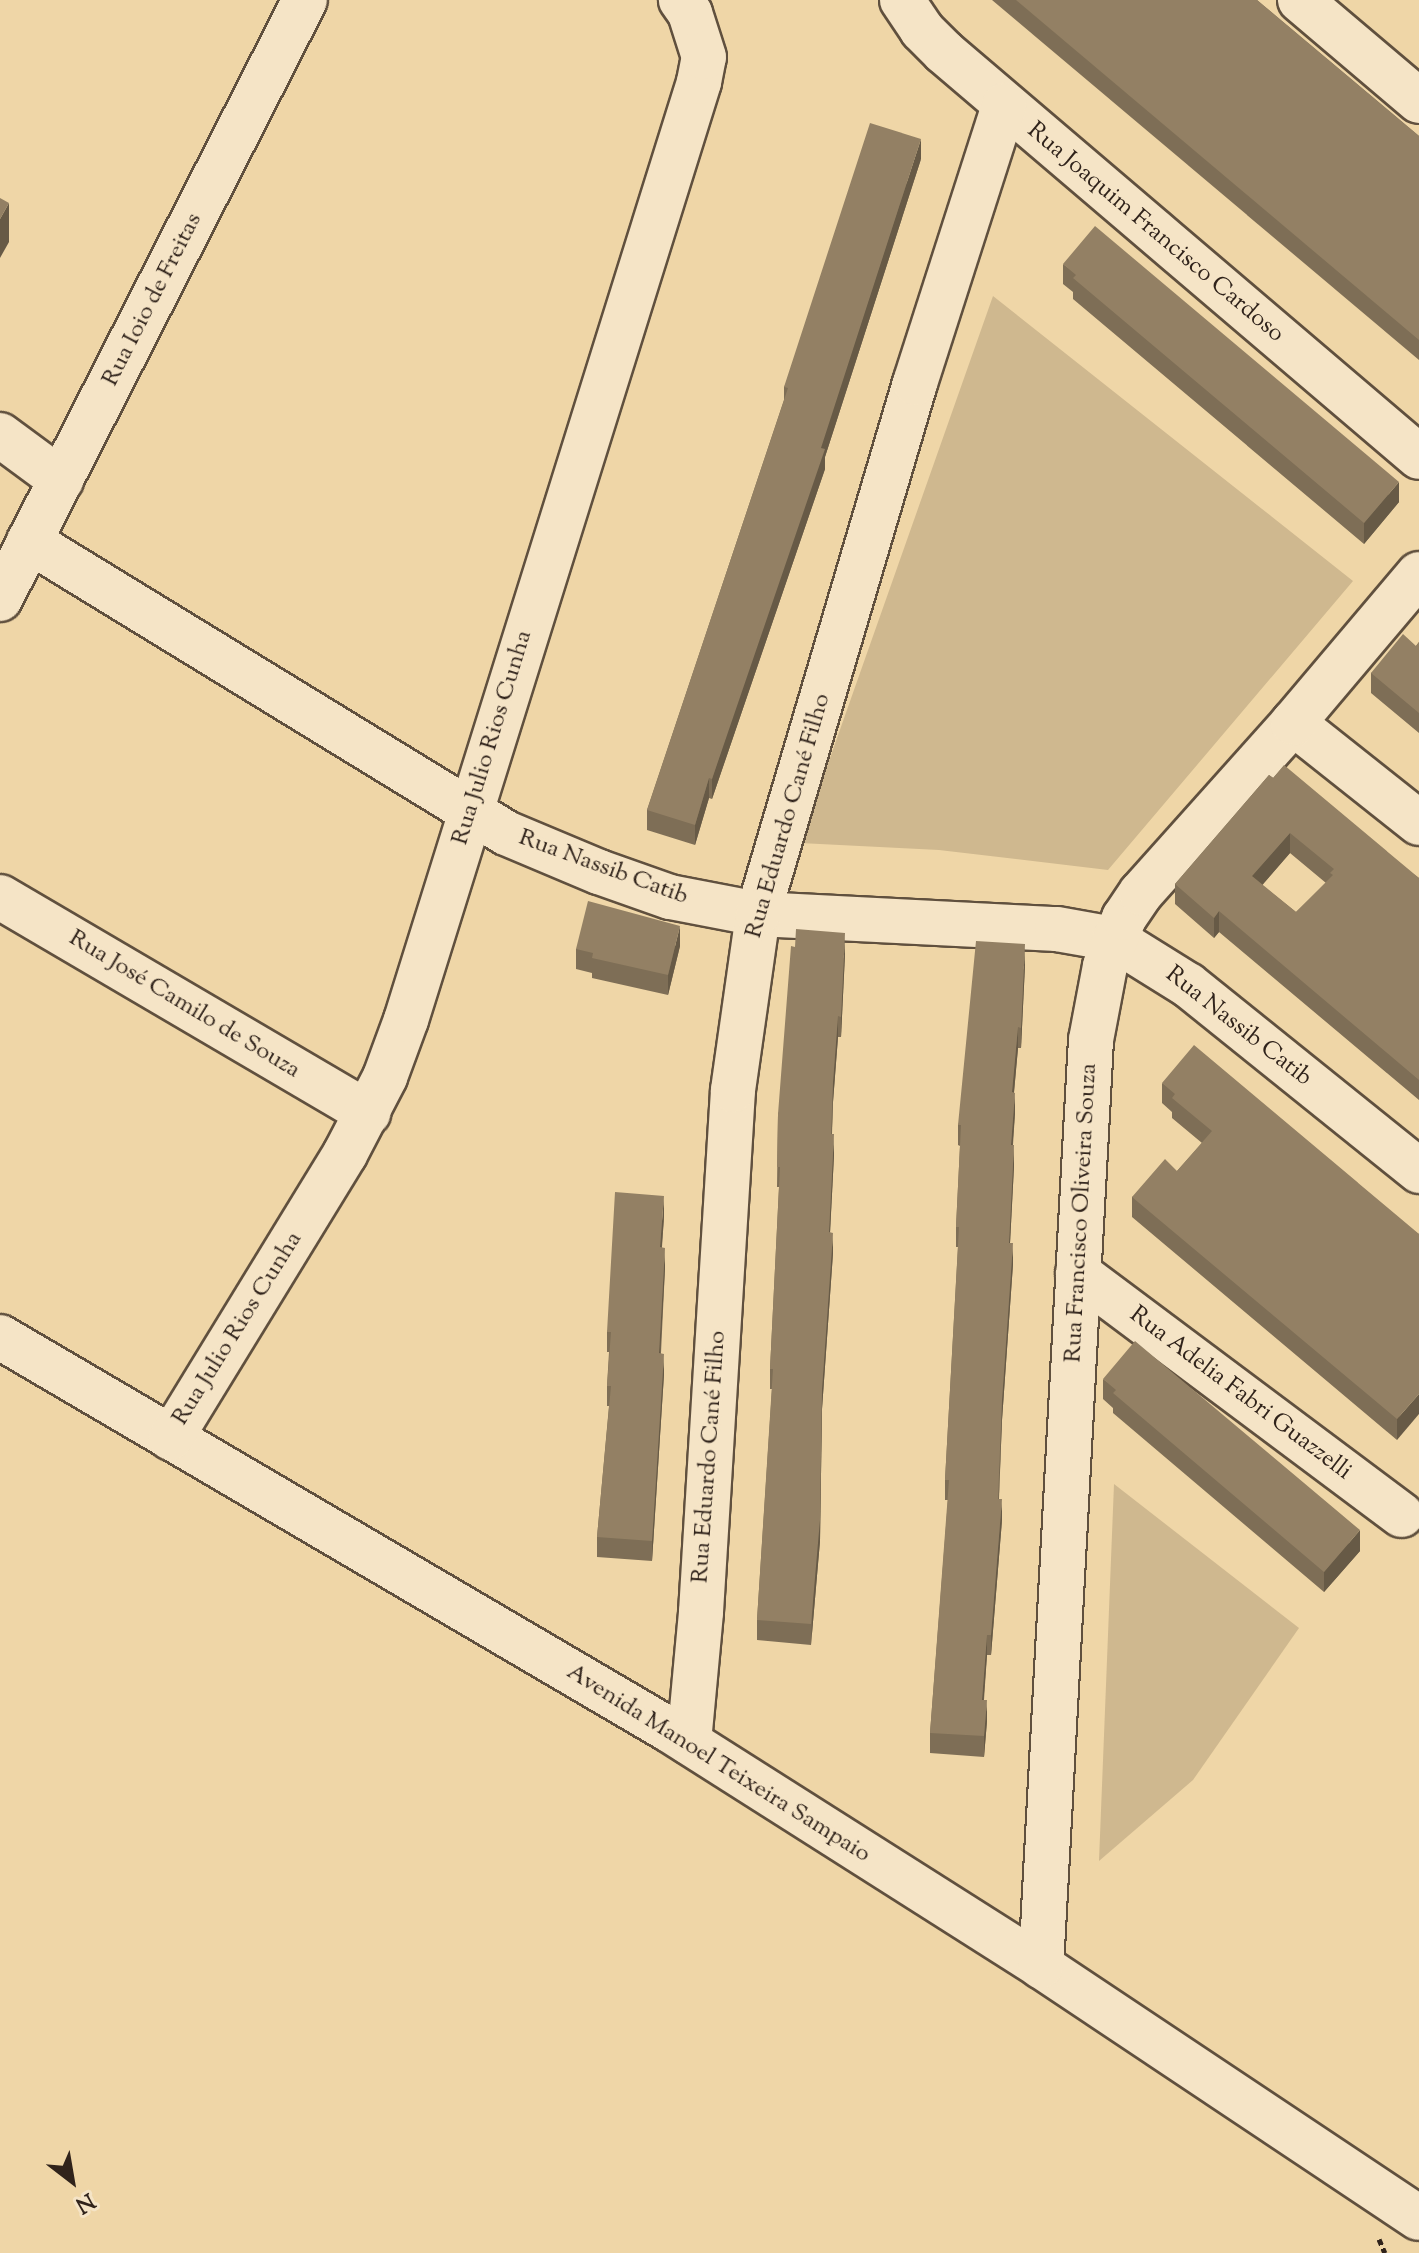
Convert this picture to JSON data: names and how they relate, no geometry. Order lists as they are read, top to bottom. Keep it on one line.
{"streets":{"street":["Rua Joaquim Francisco Cardoso","Rua Ioio de Freitas","Rua Julio Rios Cunha","Rua Eduardo Cané Filho","Rua Nassib Catib","Rua José Camilo de Souza","Rua Francisco Oliveira Souza","Rua Adelia Fabri Guazzelli","Avenida Manoel Teixeira Sampaio"]},"crossings":[["Rua Joaquim Francisco Cardoso","Rua Eduardo Cané Filho"],["Rua Ioio de Freitas","Rua Nassib Catib"],["Rua Julio Rios Cunha","Rua Nassib Catib"],["Rua Julio Rios Cunha","Rua José Camilo de Souza"],["Rua Julio Rios Cunha","Avenida Manoel Teixeira Sampaio"],["Rua Eduardo Cané Filho","Rua Nassib Catib"],["Rua Eduardo Cané Filho","Avenida Manoel Teixeira Sampaio"],["Rua Nassib Catib","Rua Francisco Oliveira Souza"],["Rua Francisco Oliveira Souza","Rua Adelia Fabri Guazzelli"],["Rua Francisco Oliveira Souza","Avenida Manoel Teixeira Sampaio"]],"north":"bottom right"}
